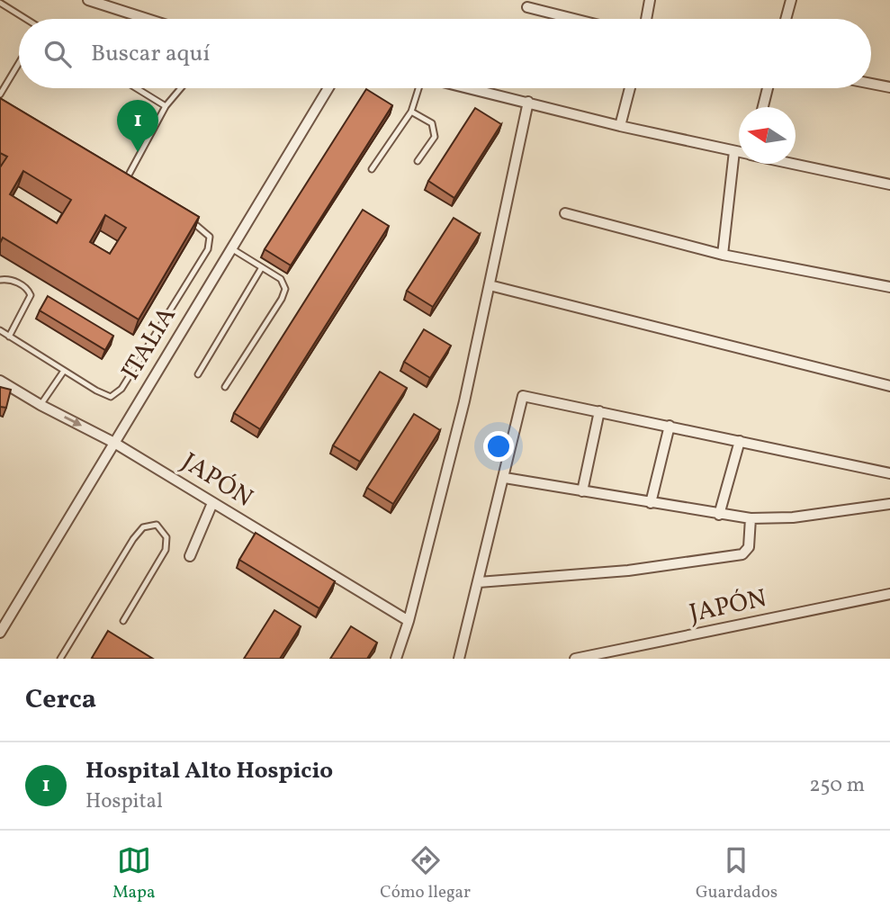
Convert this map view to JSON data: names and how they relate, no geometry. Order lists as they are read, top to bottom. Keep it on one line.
{"streets":{"street":["ITALIA","JAPÓN"]},"crossings":[["ITALIA","JAPÓN"]],"north":"left","page":{"search":"Buscar aquí","pins":"1","heading":"Cerca","list":[{"mark":"1","name":"Hospital Alto Hospicio","note":"Hospital","value":"250 m"}],"nav":["Mapa","Cómo llegar","Guardados"]}}
